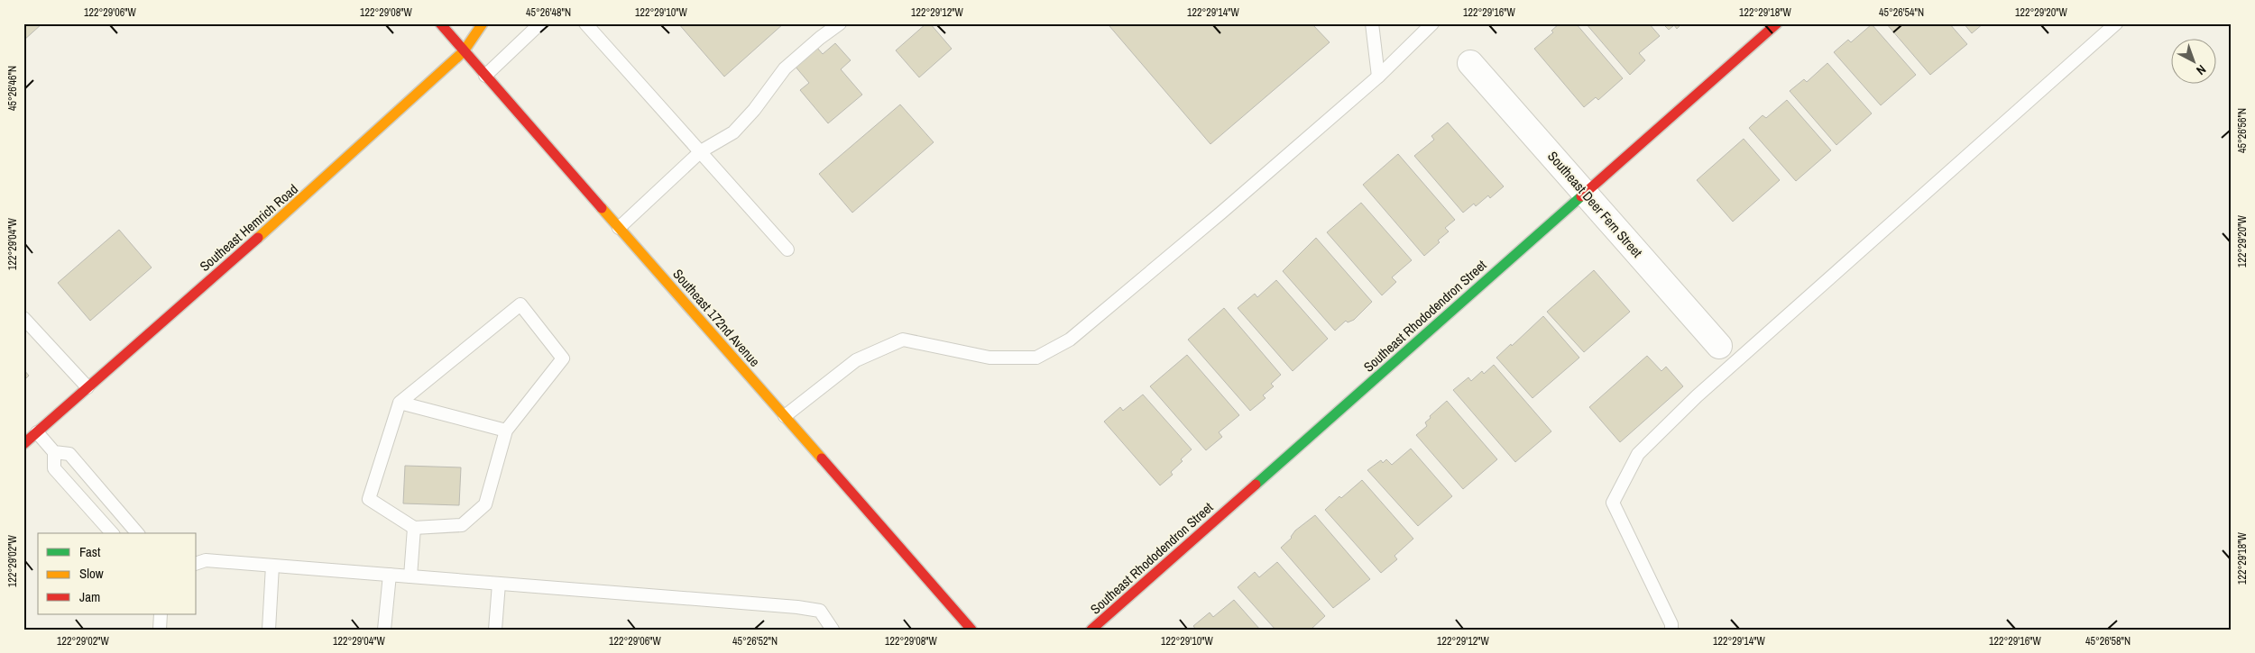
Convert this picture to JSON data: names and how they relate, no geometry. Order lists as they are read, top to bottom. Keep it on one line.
{"streets":{"street":["Southeast Deer Fern Street","Southeast Hemrich Road","Southeast Rhododendron Street","Southeast 172nd Avenue"]},"crossings":[["Southeast Deer Fern Street","Southeast Rhododendron Street"],["Southeast Hemrich Road","Southeast 172nd Avenue"]],"legend":["Fast","Slow","Jam"],"north":"bottom right","coordinates":["122°29'06\"W","122°29'08\"W","45°26'48\"N","122°29'10\"W","122°29'12\"W","122°29'14\"W","122°29'16\"W","122°29'18\"W","45°26'54\"N","122°29'20\"W","45°26'46\"N","45°26'56\"N","122°29'04\"W","122°29'02\"W","45°26'52\"N","45°26'58\"N"]}
